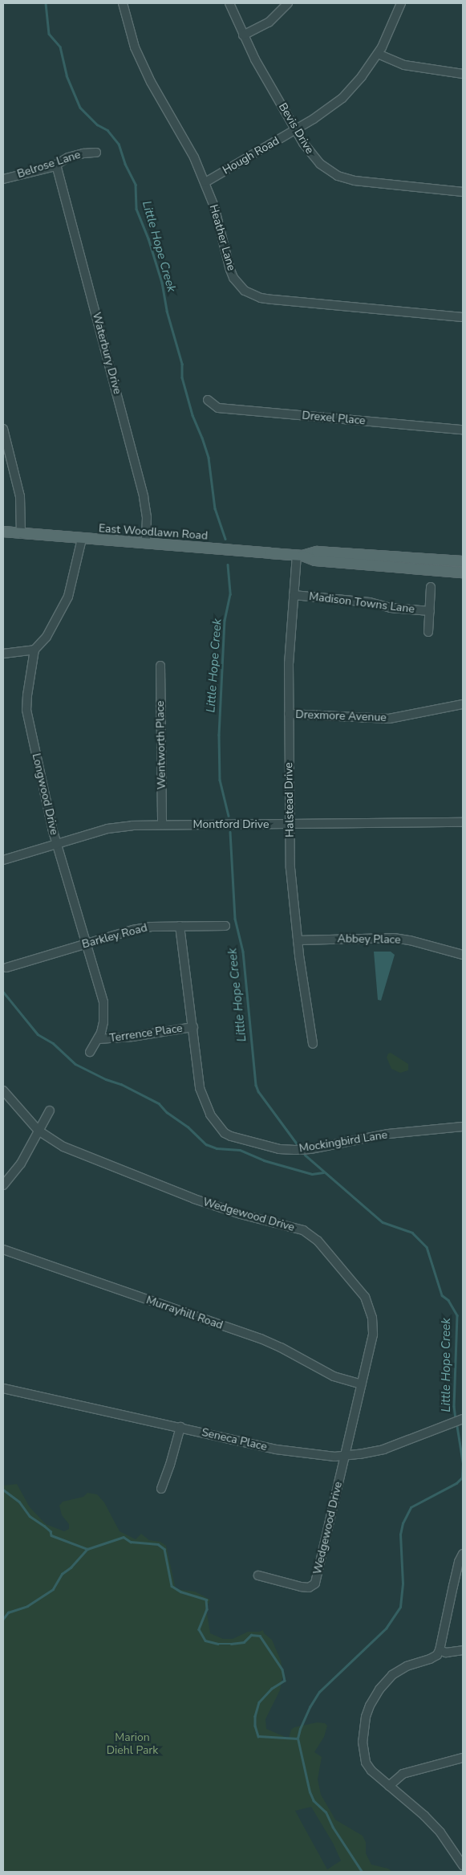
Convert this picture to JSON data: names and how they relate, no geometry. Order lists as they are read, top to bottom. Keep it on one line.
{"streets":{"main road":["East Woodlawn Road"],"street":["Bevis Drive","Hough Road","Belrose Lane","Heather Lane","Waterbury Drive","Drexel Place","Madison Towns Lane","Drexmore Avenue","Wentworth Place","Longwood Drive","Halstead Drive","Montford Drive","Barkley Road","Abbey Place","Terrence Place","Mockingbird Lane","Wedgewood Drive","Murrayhill Road","Seneca Place"]},"crossings":[["Bevis Drive","Hough Road"],["Hough Road","Heather Lane"],["Belrose Lane","Waterbury Drive"],["Waterbury Drive","East Woodlawn Road"],["East Woodlawn Road","Halstead Drive"],["Madison Towns Lane","Halstead Drive"],["Drexmore Avenue","Halstead Drive"],["Wentworth Place","Montford Drive"],["Longwood Drive","Montford Drive"],["Longwood Drive","Barkley Road"],["Longwood Drive","Terrence Place"],["Halstead Drive","Montford Drive"],["Halstead Drive","Abbey Place"],["Barkley Road","Mockingbird Lane"],["Terrence Place","Mockingbird Lane"],["Wedgewood Drive","Murrayhill Road"],["Wedgewood Drive","Seneca Place"]],"water":["Little Hope Creek"],"parks":["Marion Diehl Park"]}
